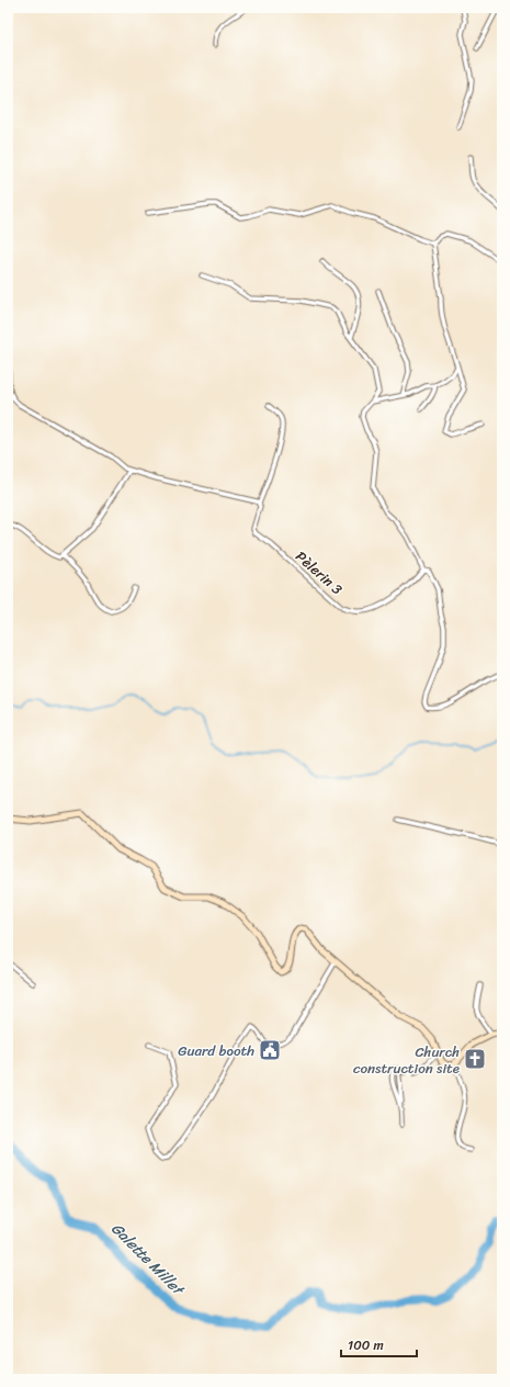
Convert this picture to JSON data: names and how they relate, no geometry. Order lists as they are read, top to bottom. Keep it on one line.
{"streets":{"street":["Pèlerin 3"]},"water":["Galette Millet"],"places":{"public building":["Guard booth"],"church":["Church construction site"]},"scale_bar":"100 m"}
